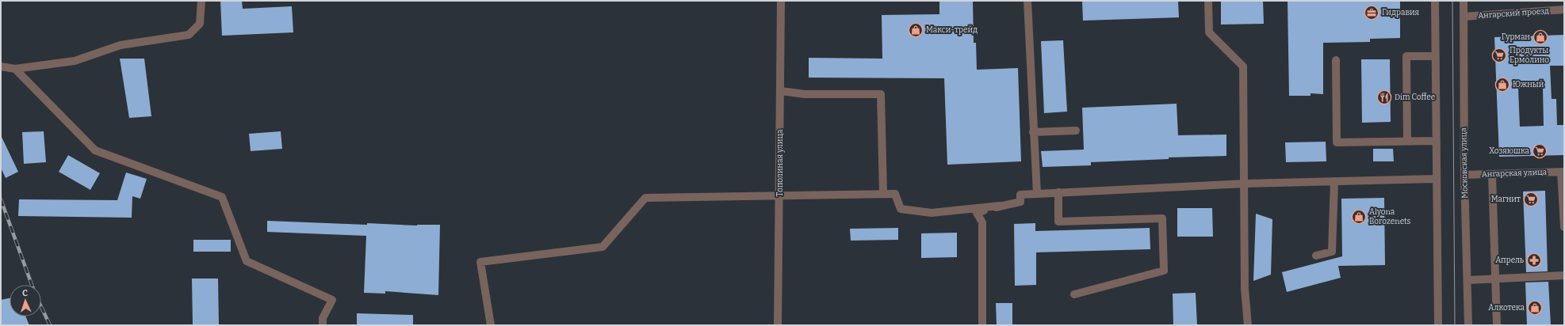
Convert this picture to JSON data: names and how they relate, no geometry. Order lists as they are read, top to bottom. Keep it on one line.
{"streets":{"street":["Ангарский проезд","Тополиная улица","Московская улица","Ангарская улица"]},"crossings":[["Ангарский проезд","Московская улица"],["Московская улица","Ангарская улица"]],"places":{"office":["Гидравия"],"shop":["Макси-трейд","Гурман","Южный","Alyona Borozenets","Алкотека"],"supermarket":["Продукты Ермолино","Хозяюшка","Магнит"],"restaurant":["Dim Coffee"],"pharmacy":["Апрель"]},"north":"top"}
